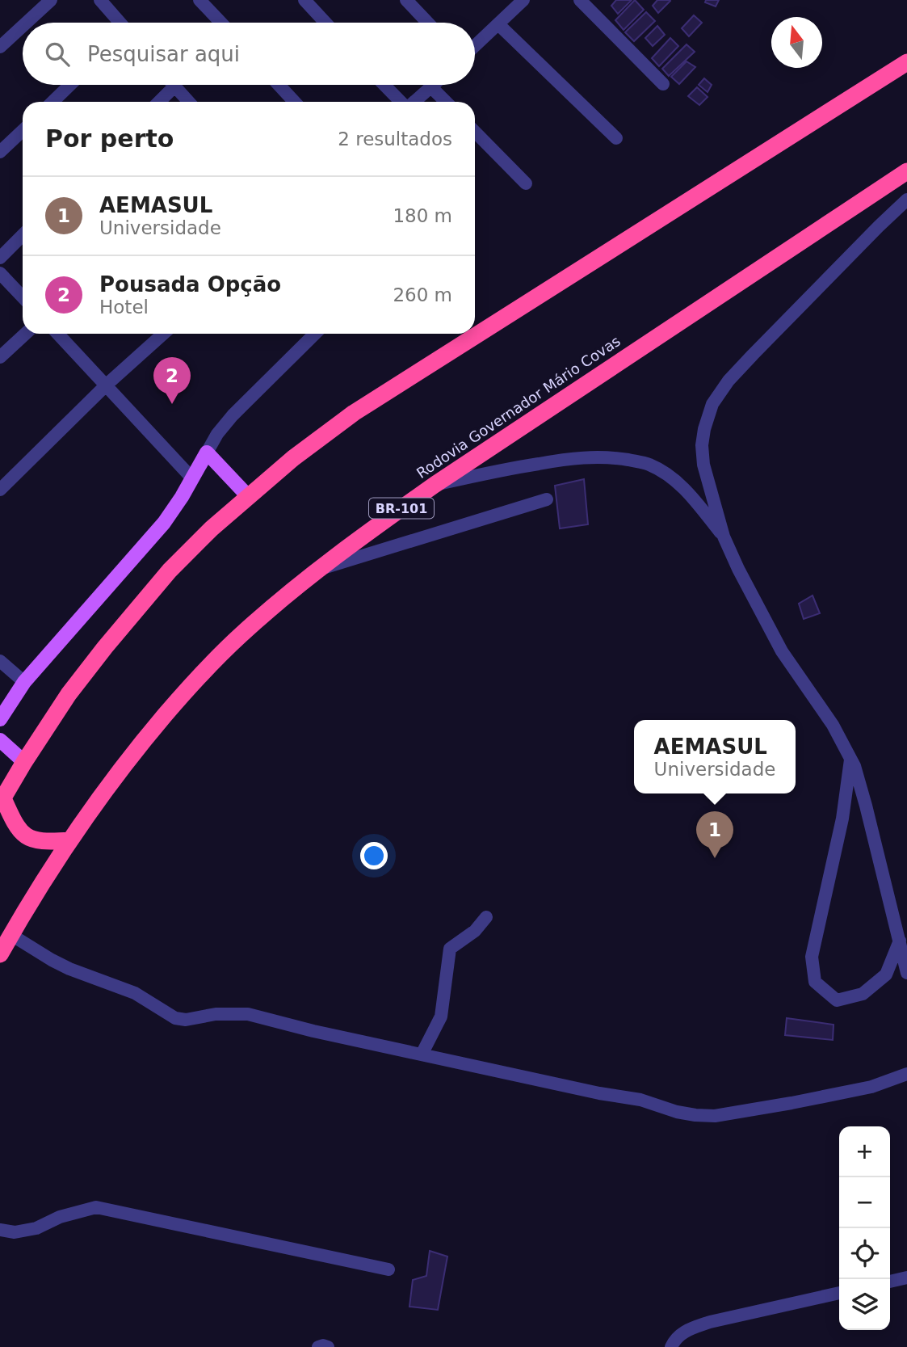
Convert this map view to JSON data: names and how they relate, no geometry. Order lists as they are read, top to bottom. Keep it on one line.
{"streets":{"highway":["Rodovia Governador Mário Covas","BR-101"]},"north":"top","page":{"search":"Pesquisar aqui","heading":["Por perto","2 resultados"],"list":[{"mark":"1","name":"AEMASUL","note":"Universidade","value":"180 m"},{"mark":"2","name":"Pousada Opção","note":"Hotel","value":"260 m"}],"pins":["2","1"],"popup":["AEMASUL","Universidade"],"map_buttons":["+","−"]}}
